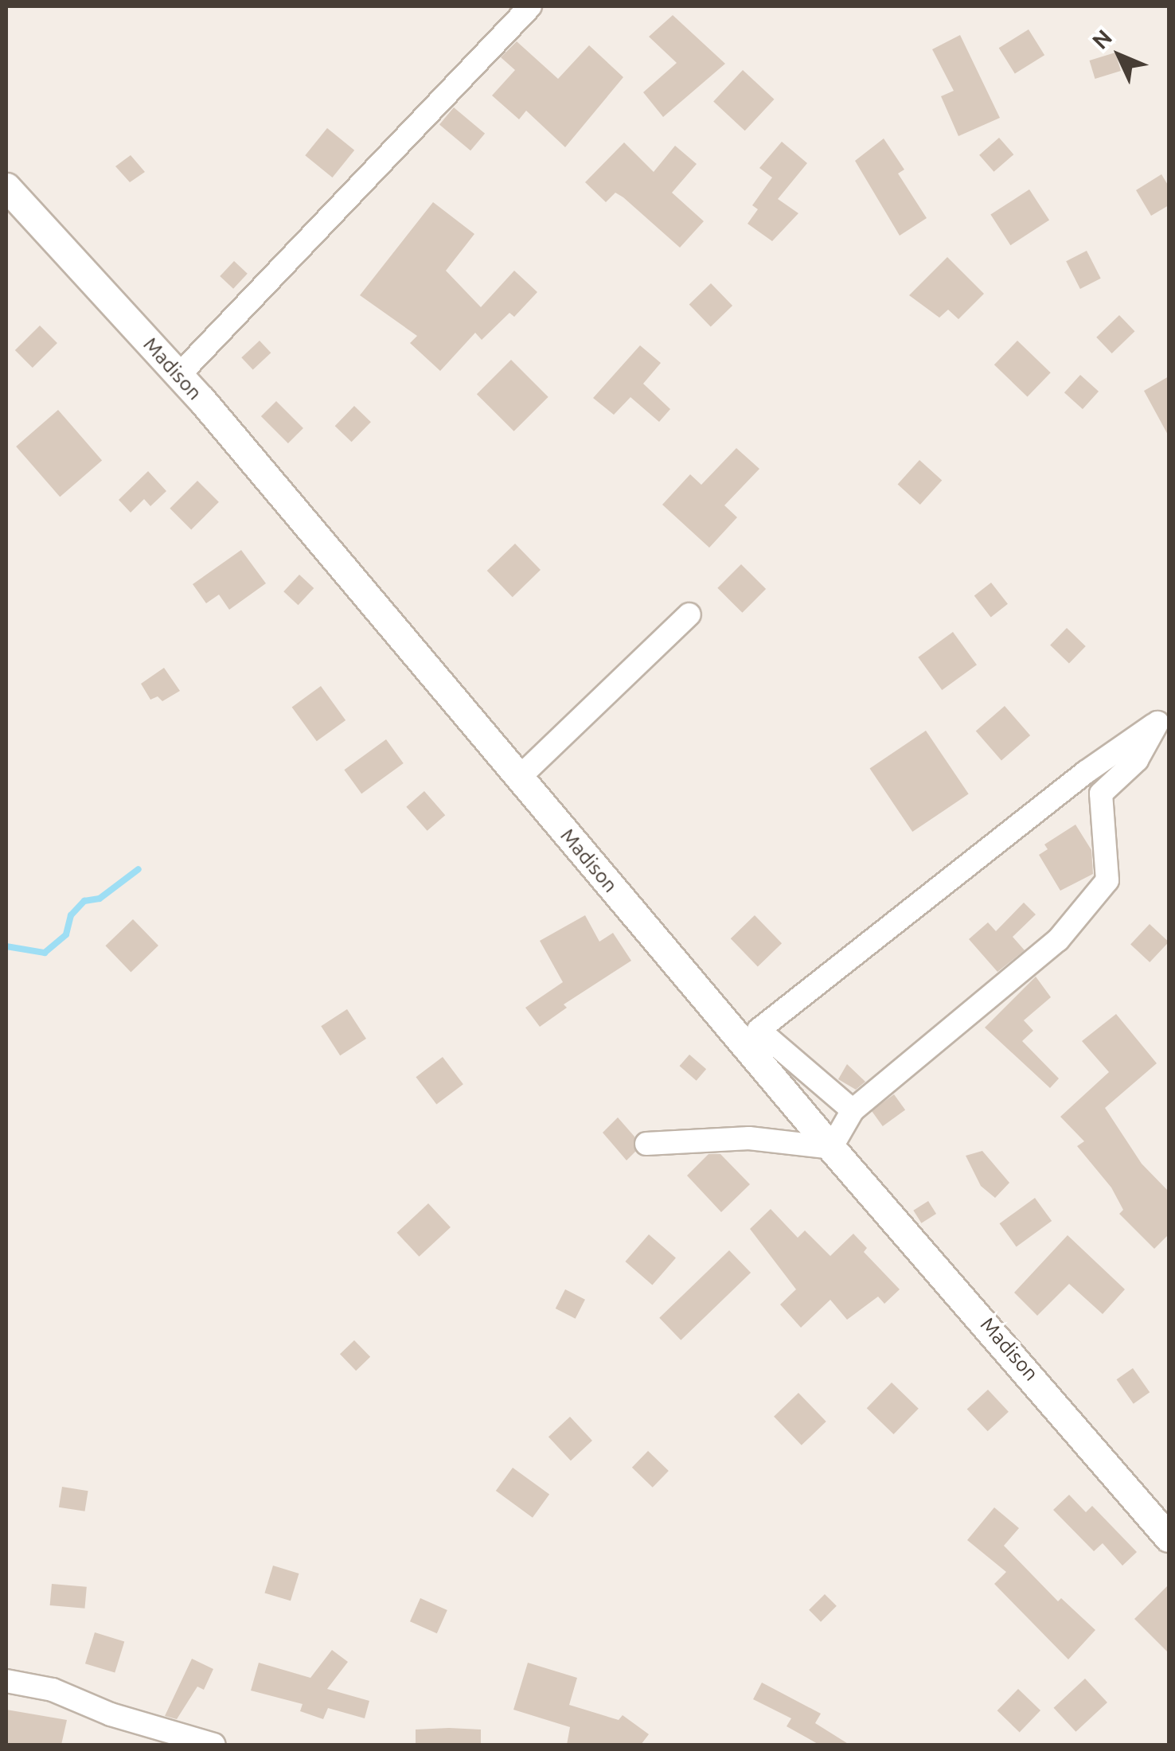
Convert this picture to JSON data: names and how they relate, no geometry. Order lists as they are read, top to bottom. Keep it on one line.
{"streets":{"street":["Madison"]},"north":"top left"}
